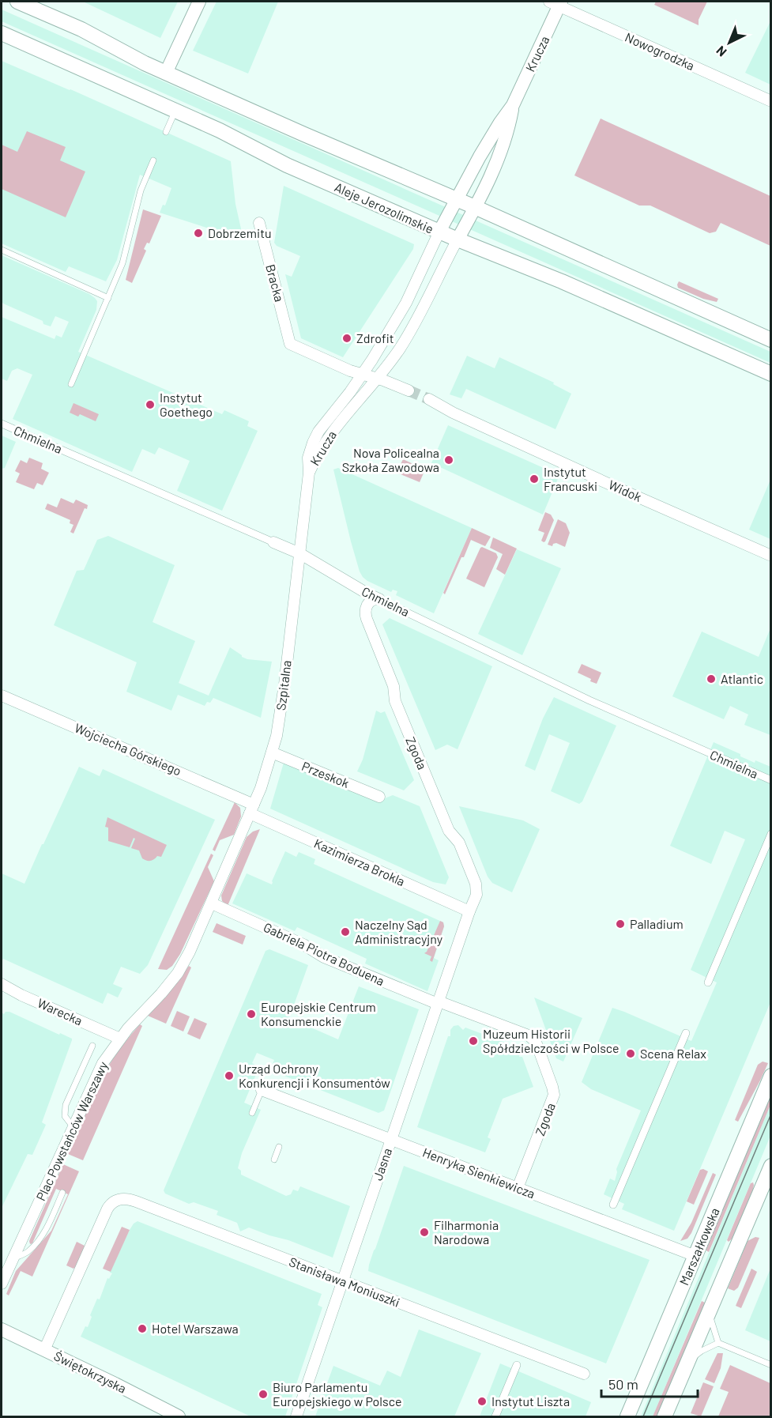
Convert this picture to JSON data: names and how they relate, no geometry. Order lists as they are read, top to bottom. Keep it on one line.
{"streets":{"main road":["Aleje Jerozolimskie","Marszałkowska"],"street":["Nowogrodzka","Krucza","Bracka","Chmielna","Widok","Szpitalna","Wojciecha Górskiego","Zgoda","Przeskok","Kazimierza Brokla","Gabriela Piotra Boduena","Warecka","Plac Powstańców Warszawy","Jasna","Henryka Sienkiewicza","Stanisława Moniuszki","Świętokrzyska"]},"crossings":[["Nowogrodzka","Krucza"],["Krucza","Aleje Jerozolimskie"],["Krucza","Bracka"],["Chmielna","Szpitalna"],["Chmielna","Zgoda"],["Szpitalna","Wojciecha Górskiego"],["Szpitalna","Przeskok"],["Szpitalna","Kazimierza Brokla"],["Szpitalna","Plac Powstańców Warszawy"],["Wojciecha Górskiego","Kazimierza Brokla"],["Wojciecha Górskiego","Plac Powstańców Warszawy"],["Zgoda","Kazimierza Brokla"],["Zgoda","Gabriela Piotra Boduena"],["Zgoda","Jasna"],["Zgoda","Henryka Sienkiewicza"],["Kazimierza Brokla","Plac Powstańców Warszawy"],["Kazimierza Brokla","Jasna"],["Gabriela Piotra Boduena","Plac Powstańców Warszawy"],["Gabriela Piotra Boduena","Jasna"],["Warecka","Plac Powstańców Warszawy"],["Jasna","Henryka Sienkiewicza"],["Jasna","Stanisława Moniuszki"],["Henryka Sienkiewicza","Marszałkowska"],["Stanisława Moniuszki","Świętokrzyska"]],"places":["Dobrzemitu","Zdrofit","Instytut Goethego","Nova Policealna Szkoła Zawodowa","Instytut Francuski","Atlantic","Palladium","Naczelny Sąd Administracyjny","Europejskie Centrum Konsumenckie","Muzeum Historii Spółdzielczości w Polsce","Scena Relax","Urząd Ochrony Konkurencji i Konsumentów","Filharmonia Narodowa","Hotel Warszawa","Biuro Parlamentu Europejskiego w Polsce","Instytut Liszta"],"scale_bar":"50 m","north":"bottom left"}
